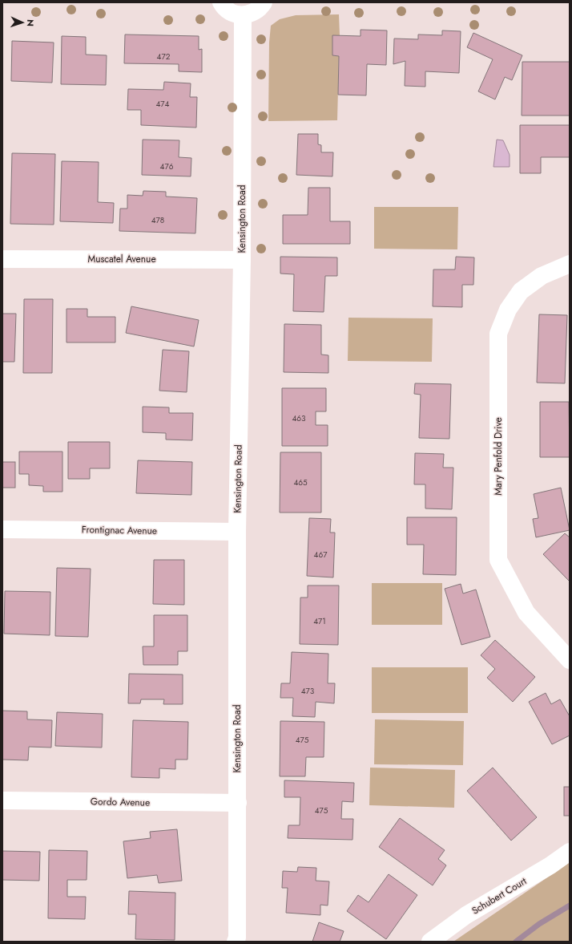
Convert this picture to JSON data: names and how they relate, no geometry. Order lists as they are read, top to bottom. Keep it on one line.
{"streets":{"street":["Kensington Road","Muscatel Avenue","Mary Penfold Drive","Frontignac Avenue","Gordo Avenue","Schubert Court"]},"crossings":[["Kensington Road","Muscatel Avenue"],["Kensington Road","Frontignac Avenue"],["Kensington Road","Gordo Avenue"]],"house_numbers":["472","474","476","478","463","465","467","471","473","475","475"],"north":"right"}
